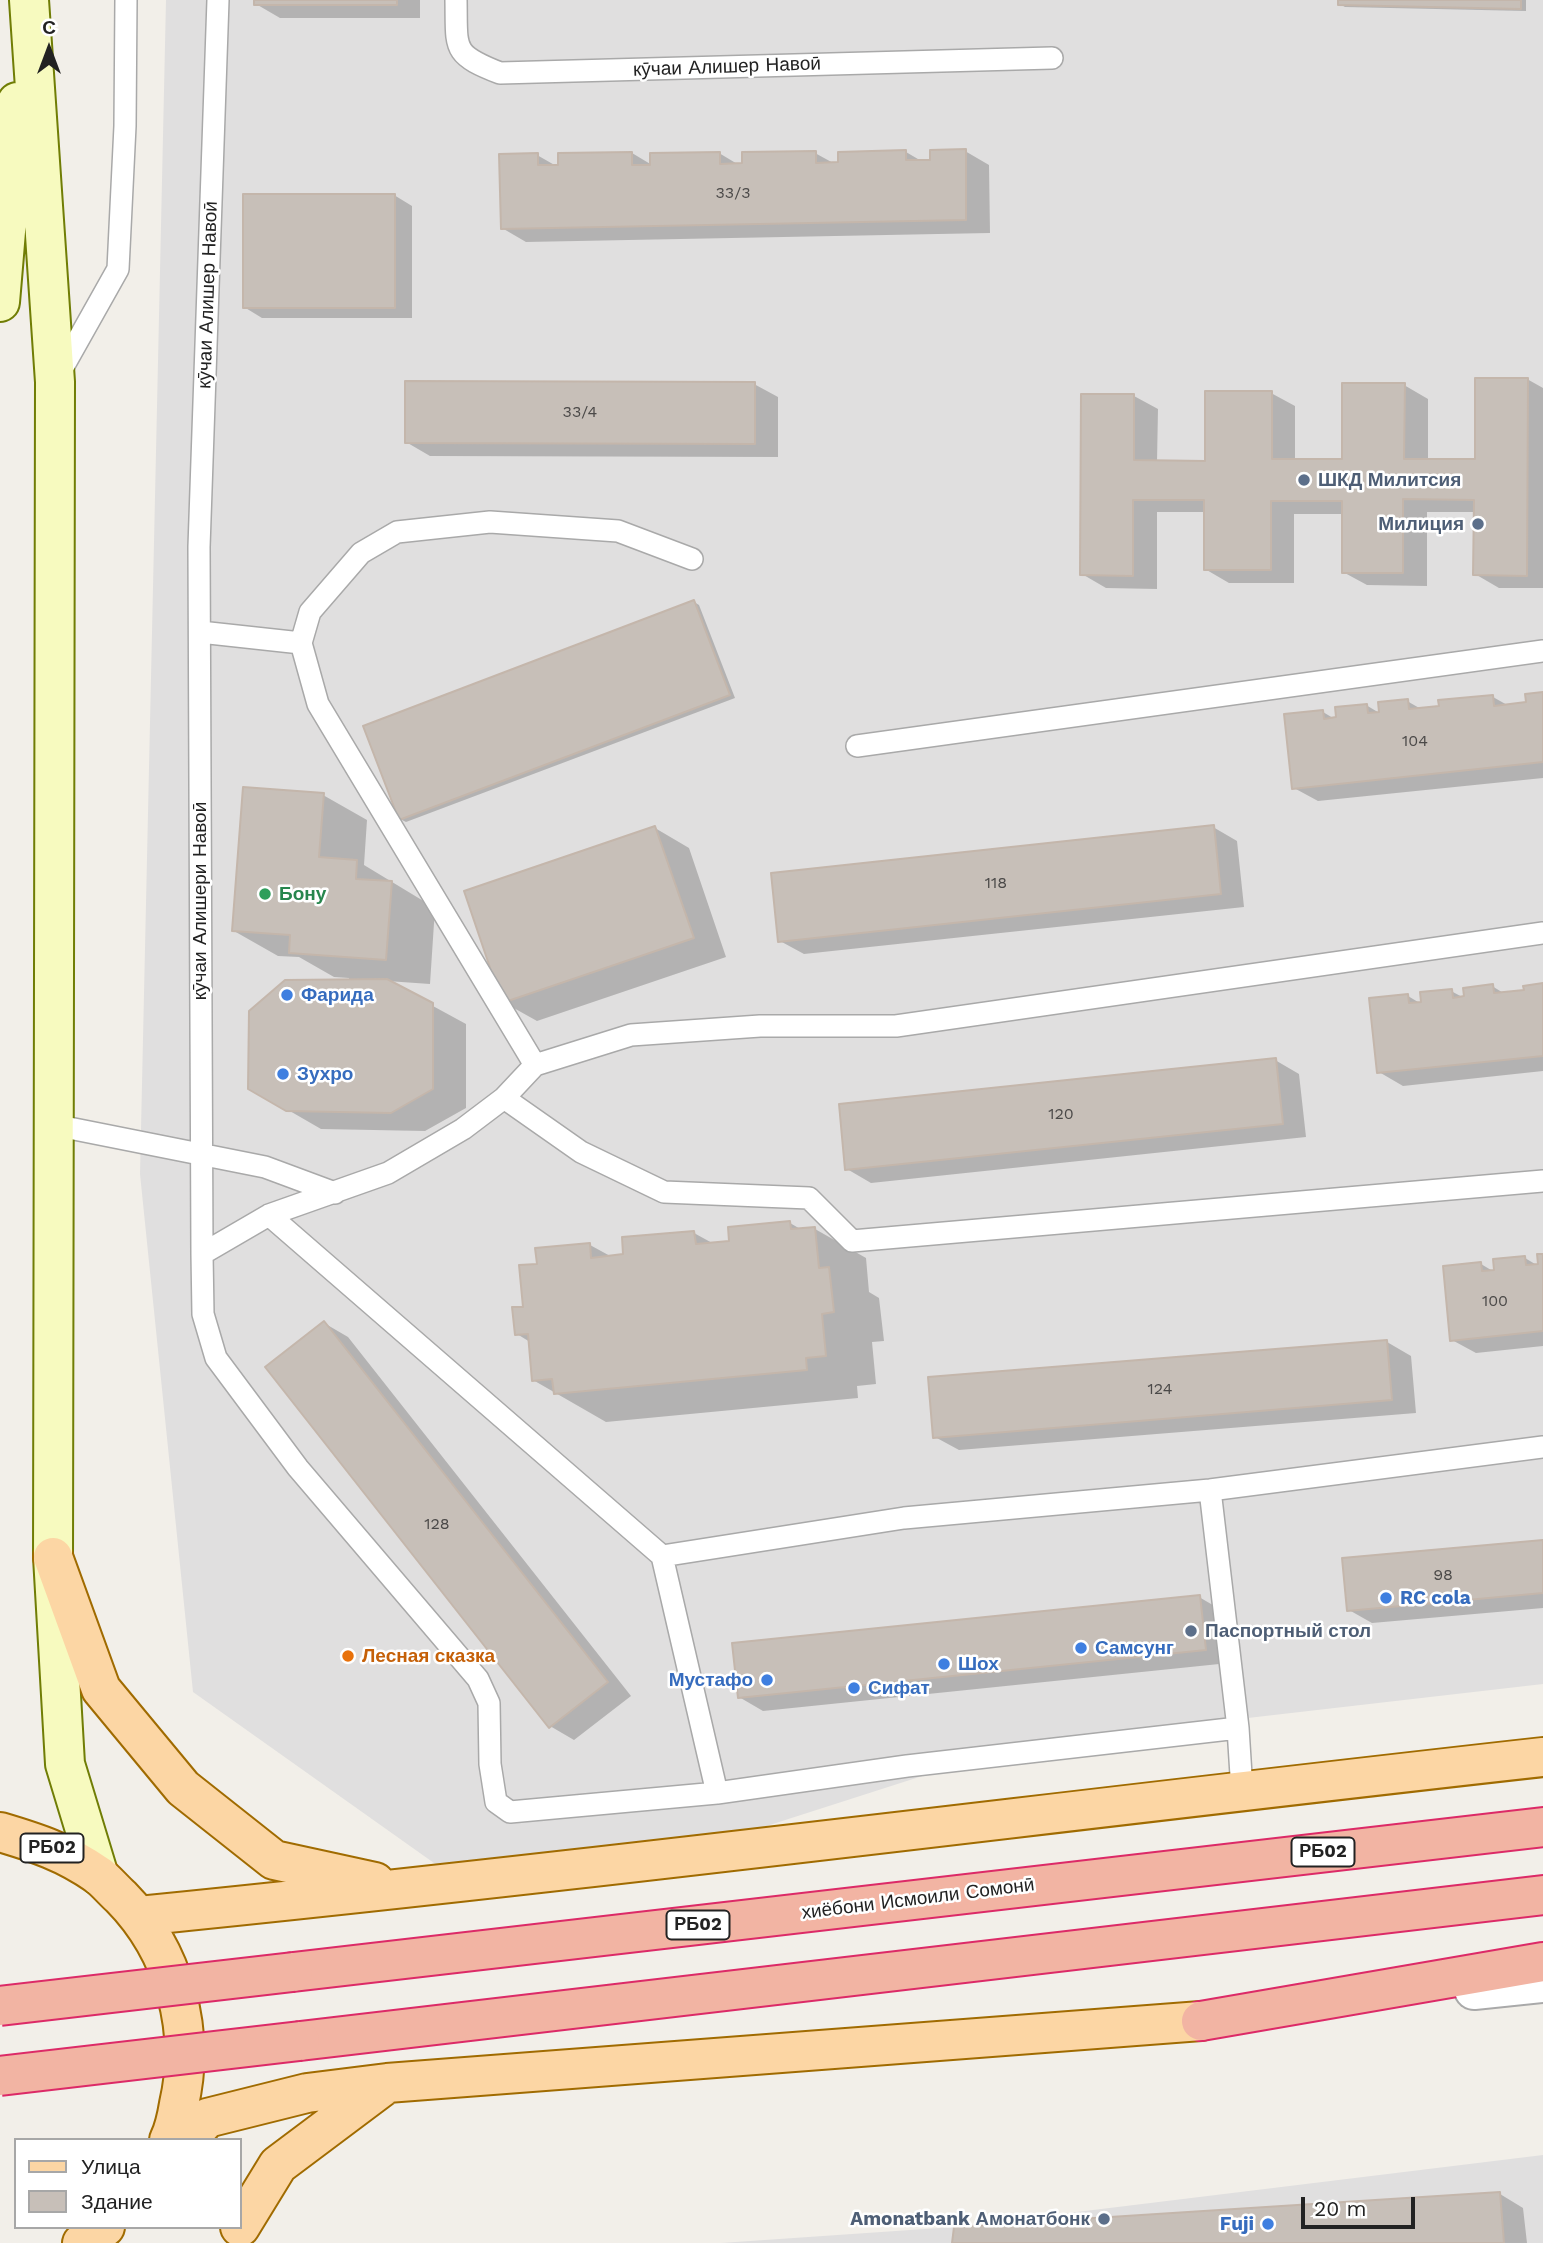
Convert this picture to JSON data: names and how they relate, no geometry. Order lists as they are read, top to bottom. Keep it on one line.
{"streets":{"highway":["РБ02","хиёбони Исмоили Сомонӣ"],"lane":["кӯчаи Алишер Навоӣ","кӯчаи Алишери Навоӣ"]},"crossings":[["кӯчаи Алишер Навоӣ","кӯчаи Алишери Навоӣ"]],"places":["ШКД Милитсия","Милиция","Бону","Фарида","Зухро","RC cola","Паспортный стол","Самсунг","Лесная сказка","Шох","Мустафо","Сифат","Amonatbank Амонатбонк","Fuji"],"house_numbers":["33/3","33/4","104","118","120","100","124","128","98"],"legend":["Улица","Здание"],"scale_bar":"20 m","north":"top"}
